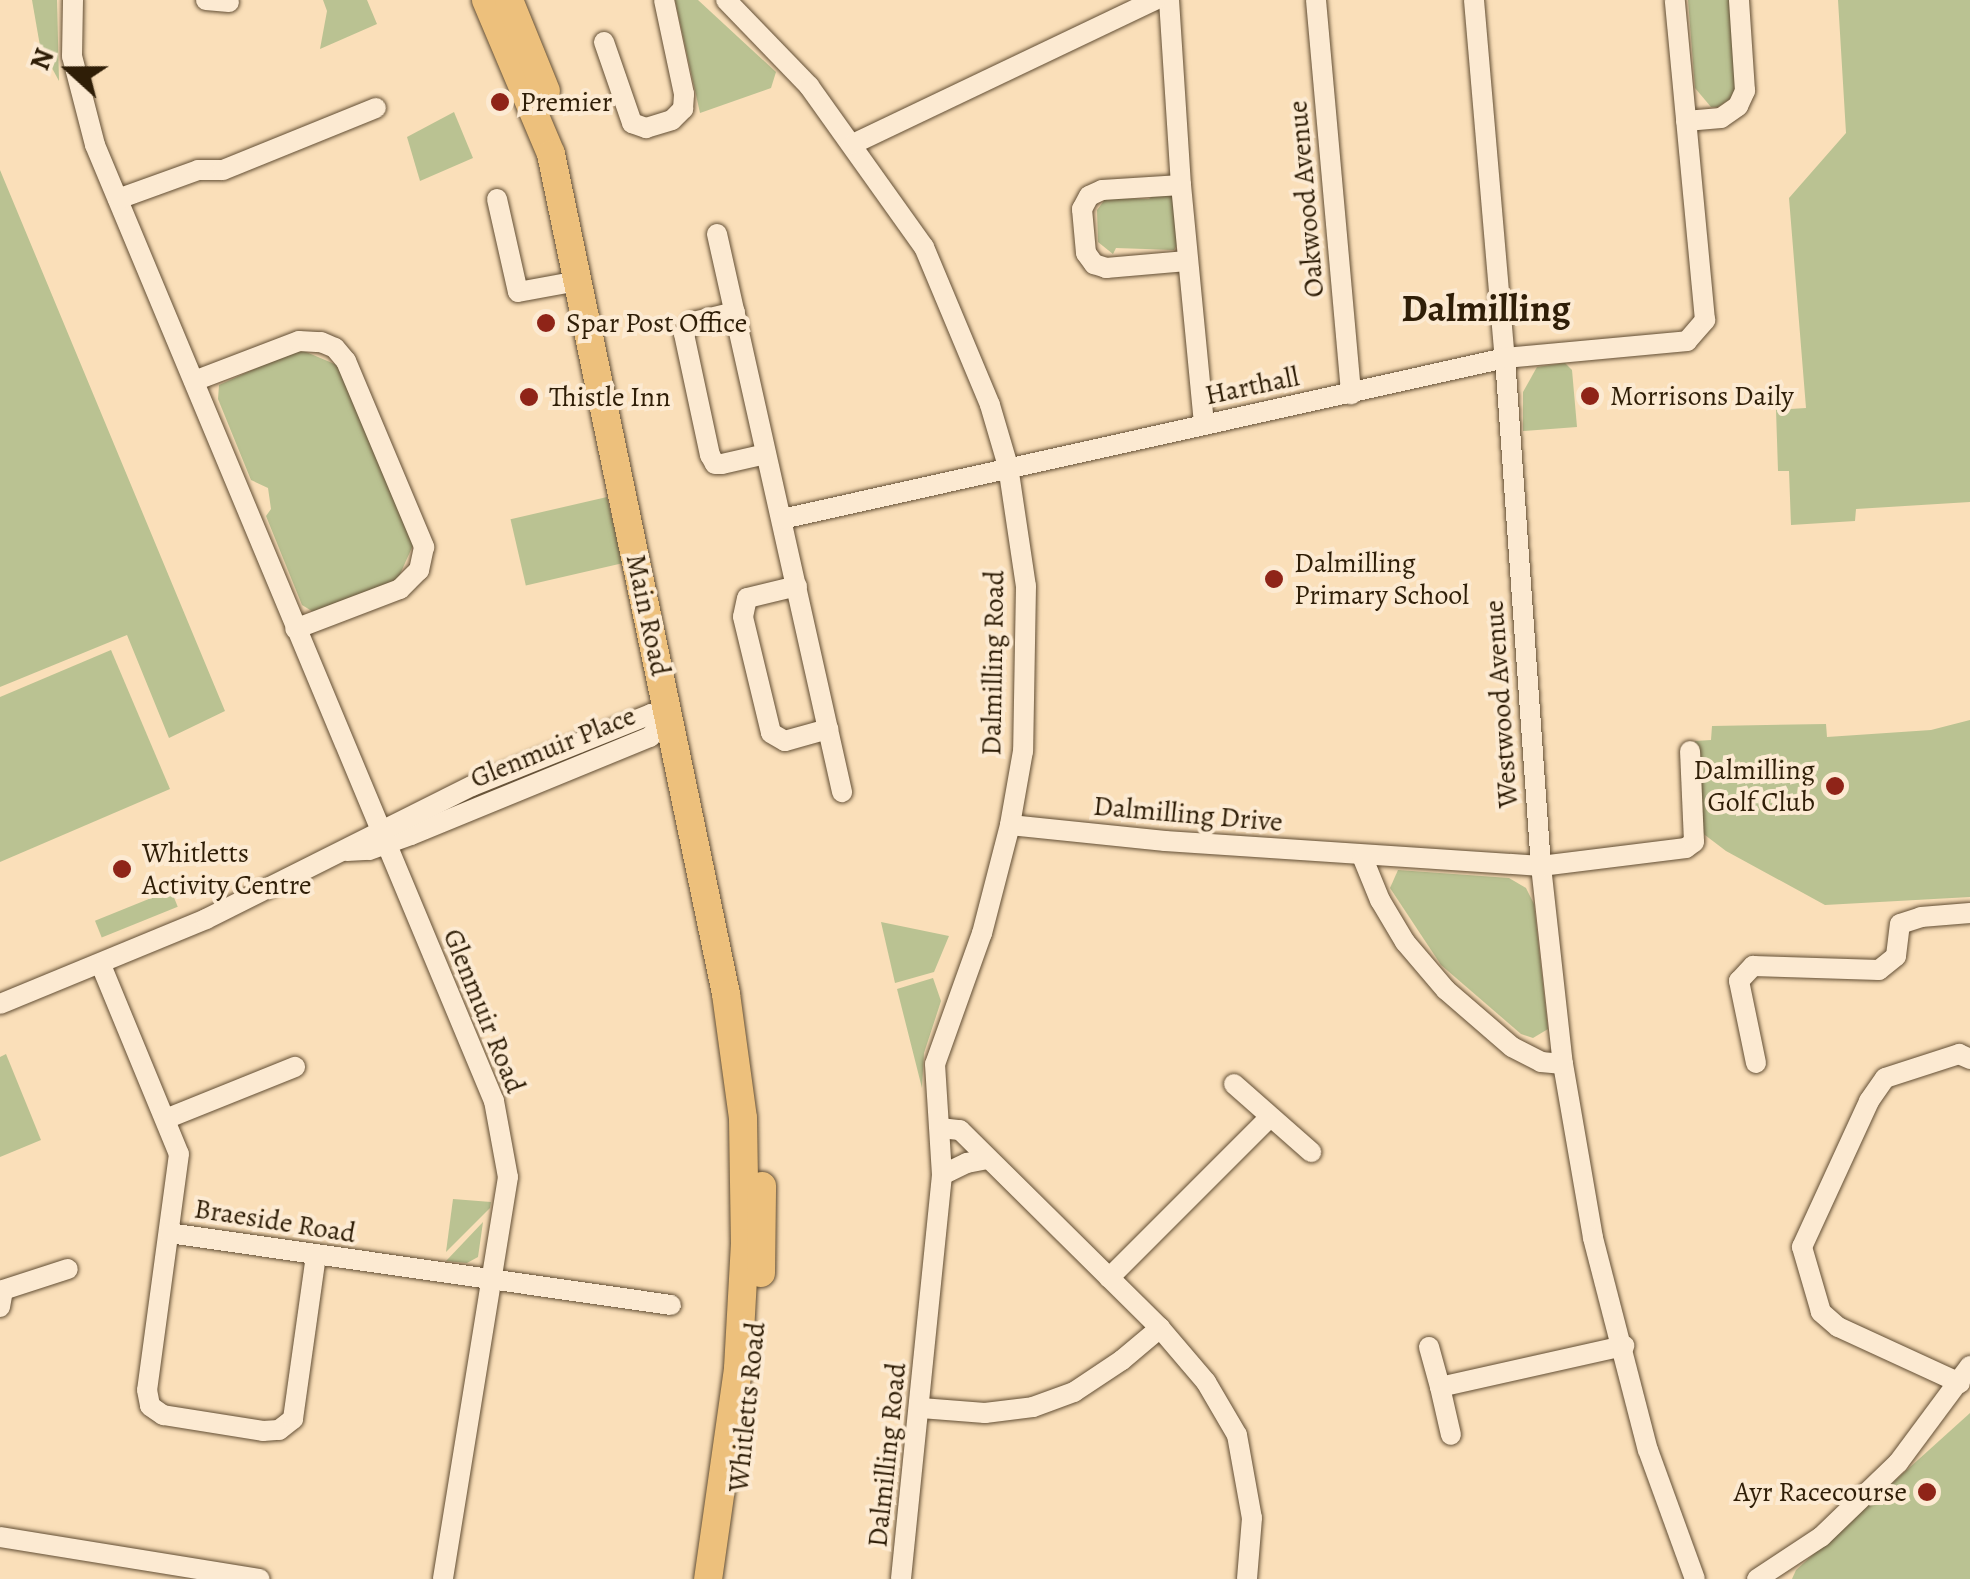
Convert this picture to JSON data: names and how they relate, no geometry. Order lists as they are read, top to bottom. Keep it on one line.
{"streets":{"main road":["Main Road","Whitletts Road"],"street":["Oakwood Avenue","Harthall","Dalmilling Road","Westwood Avenue","Glenmuir Place","Dalmilling Drive","Glenmuir Road","Braeside Road"]},"crossings":[["Oakwood Avenue","Harthall"],["Harthall","Dalmilling Road"],["Harthall","Westwood Avenue"],["Main Road","Glenmuir Place"],["Main Road","Whitletts Road"],["Dalmilling Road","Dalmilling Drive"],["Westwood Avenue","Dalmilling Drive"],["Glenmuir Place","Glenmuir Road"],["Glenmuir Place","Braeside Road"],["Glenmuir Road","Braeside Road"]],"districts":["Dalmilling"],"places":["Premier","Spar Post Office","Morrisons Daily","Thistle Inn","Dalmilling Primary School","Dalmilling Golf Club","Whitletts Activity Centre","Ayr Racecourse"],"north":"left"}
